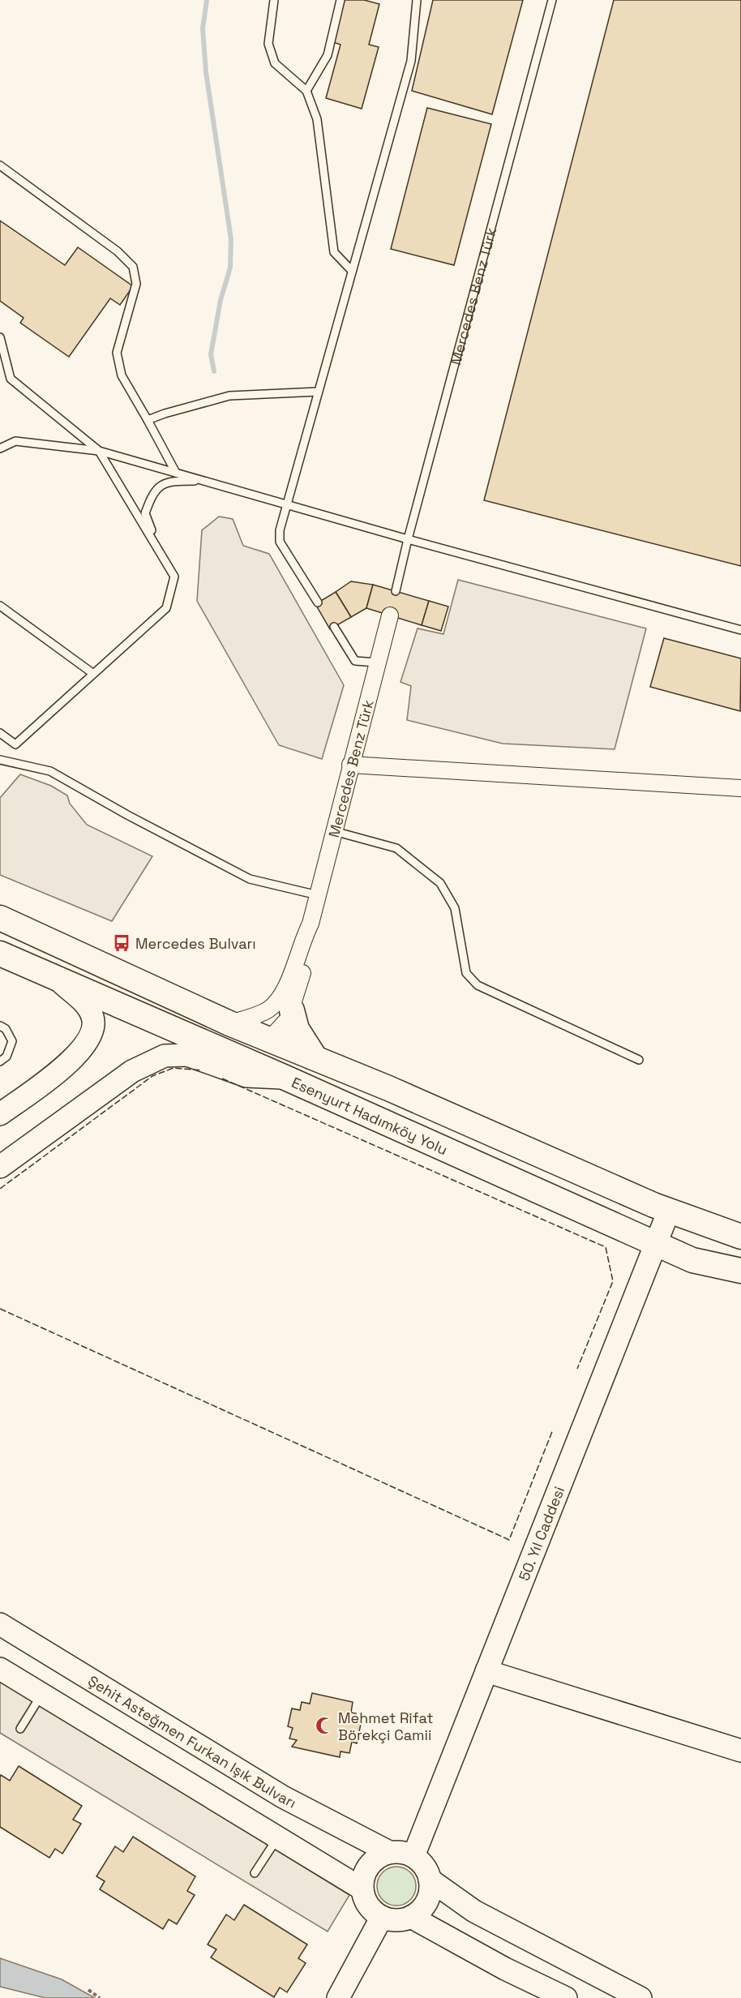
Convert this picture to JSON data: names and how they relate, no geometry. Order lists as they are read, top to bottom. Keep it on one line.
{"streets":{"main road":["Esenyurt Hadımköy Yolu","50. Yıl Caddesi","Şehit Asteğmen Furkan Işık Bulvarı"],"street":["Mercedes Benz Türk"]},"crossings":[["Mercedes Benz Türk","Esenyurt Hadımköy Yolu"],["Esenyurt Hadımköy Yolu","50. Yıl Caddesi"],["50. Yıl Caddesi","Şehit Asteğmen Furkan Işık Bulvarı"]],"places":{"bus stop":["Mercedes Bulvarı"],"mosque":["Mehmet Rifat Börekçi Camii"]}}
